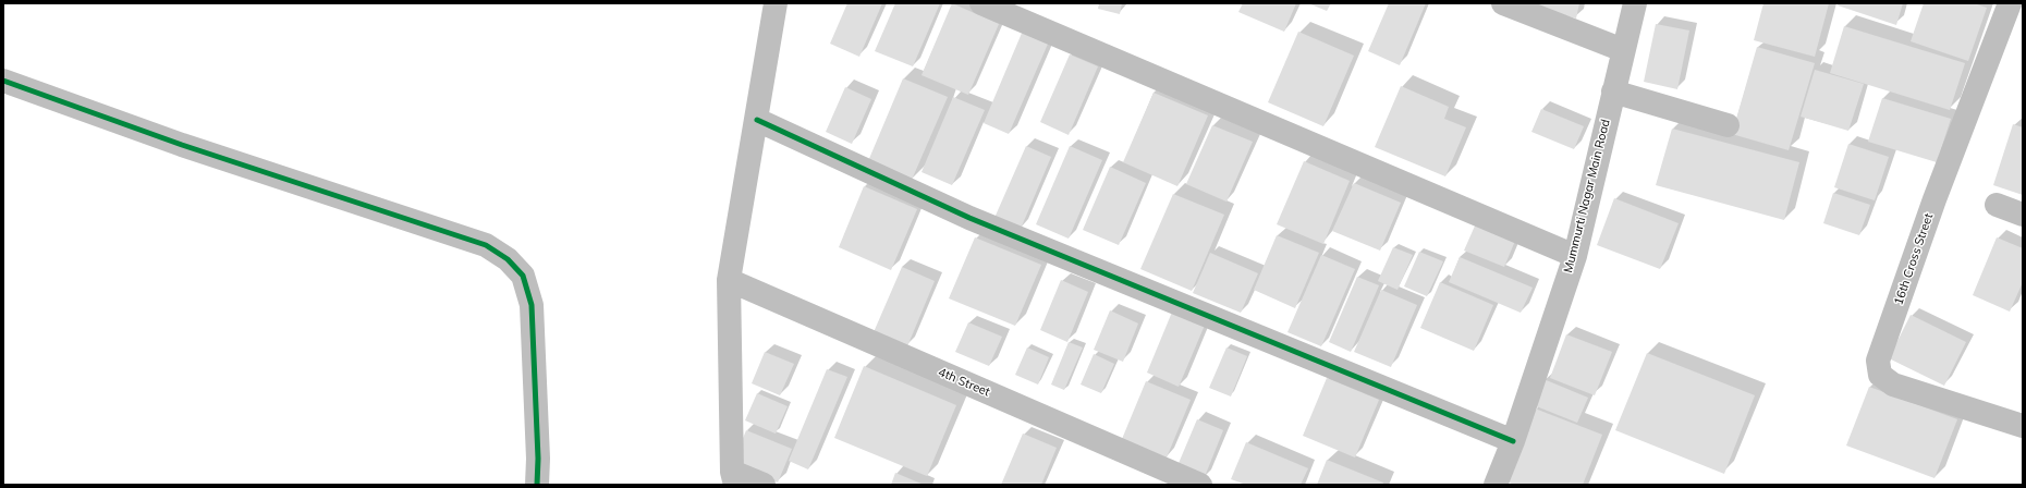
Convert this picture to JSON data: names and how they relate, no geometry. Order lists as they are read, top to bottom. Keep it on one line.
{"streets":{"street":["Mummurti Nagar Main Road","16th Cross Street","4th Street"]}}
